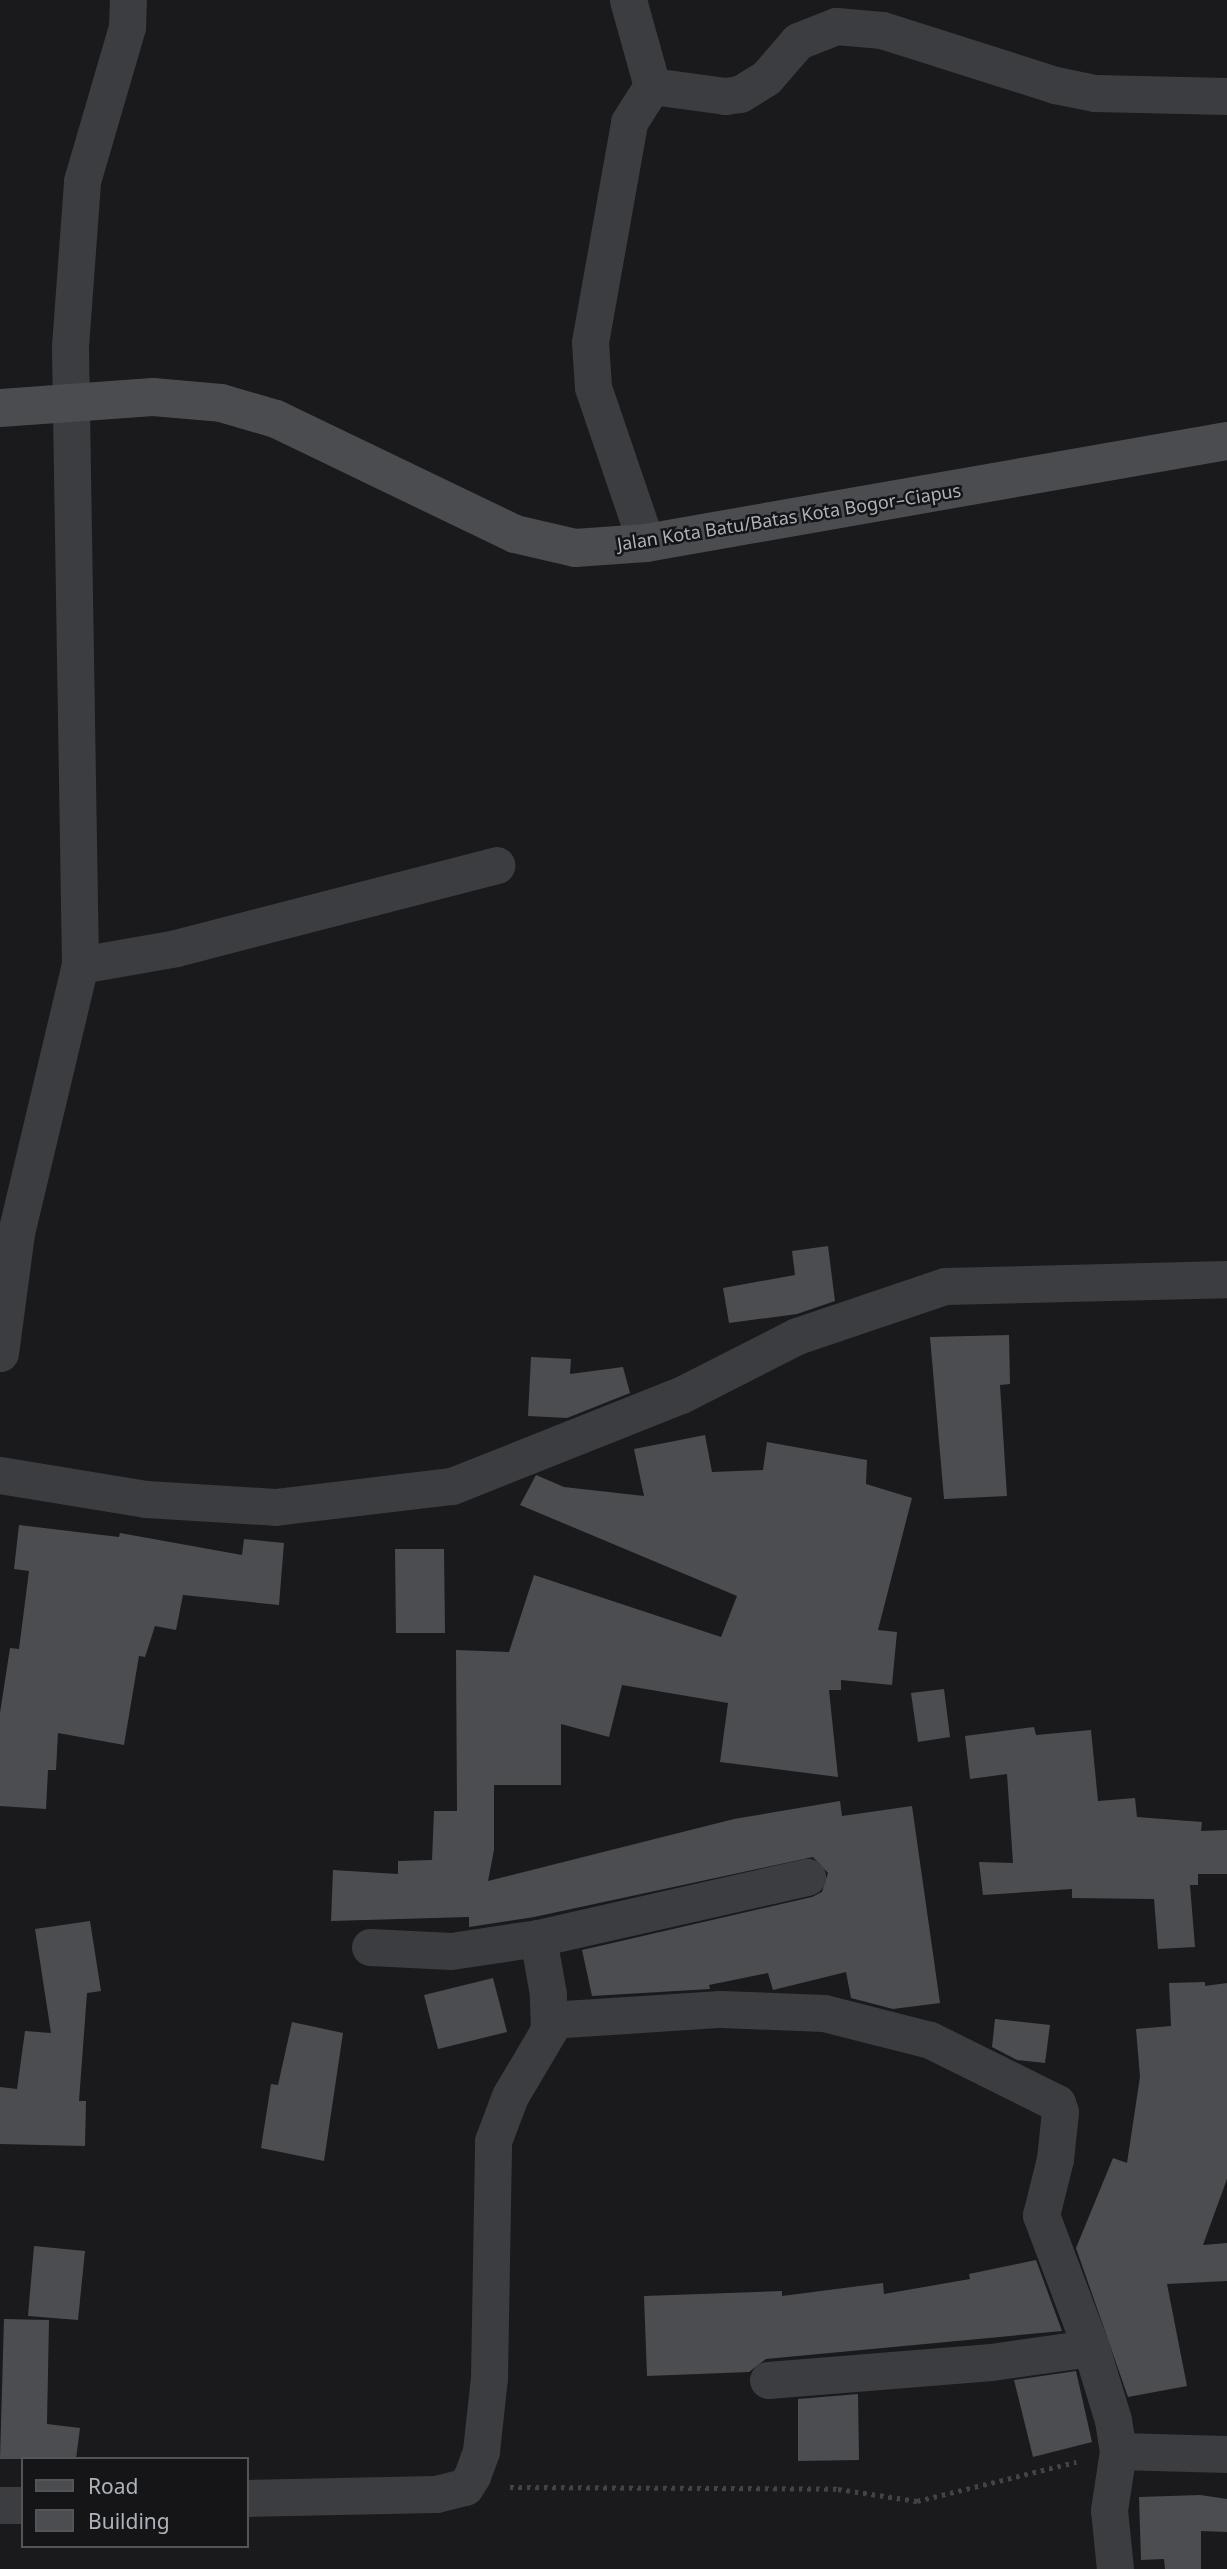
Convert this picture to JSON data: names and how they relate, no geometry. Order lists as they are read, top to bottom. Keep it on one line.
{"streets":{"main road":["Jalan Kota Batu/Batas Kota Bogor–Ciapus"]},"legend":["Road","Building"]}
